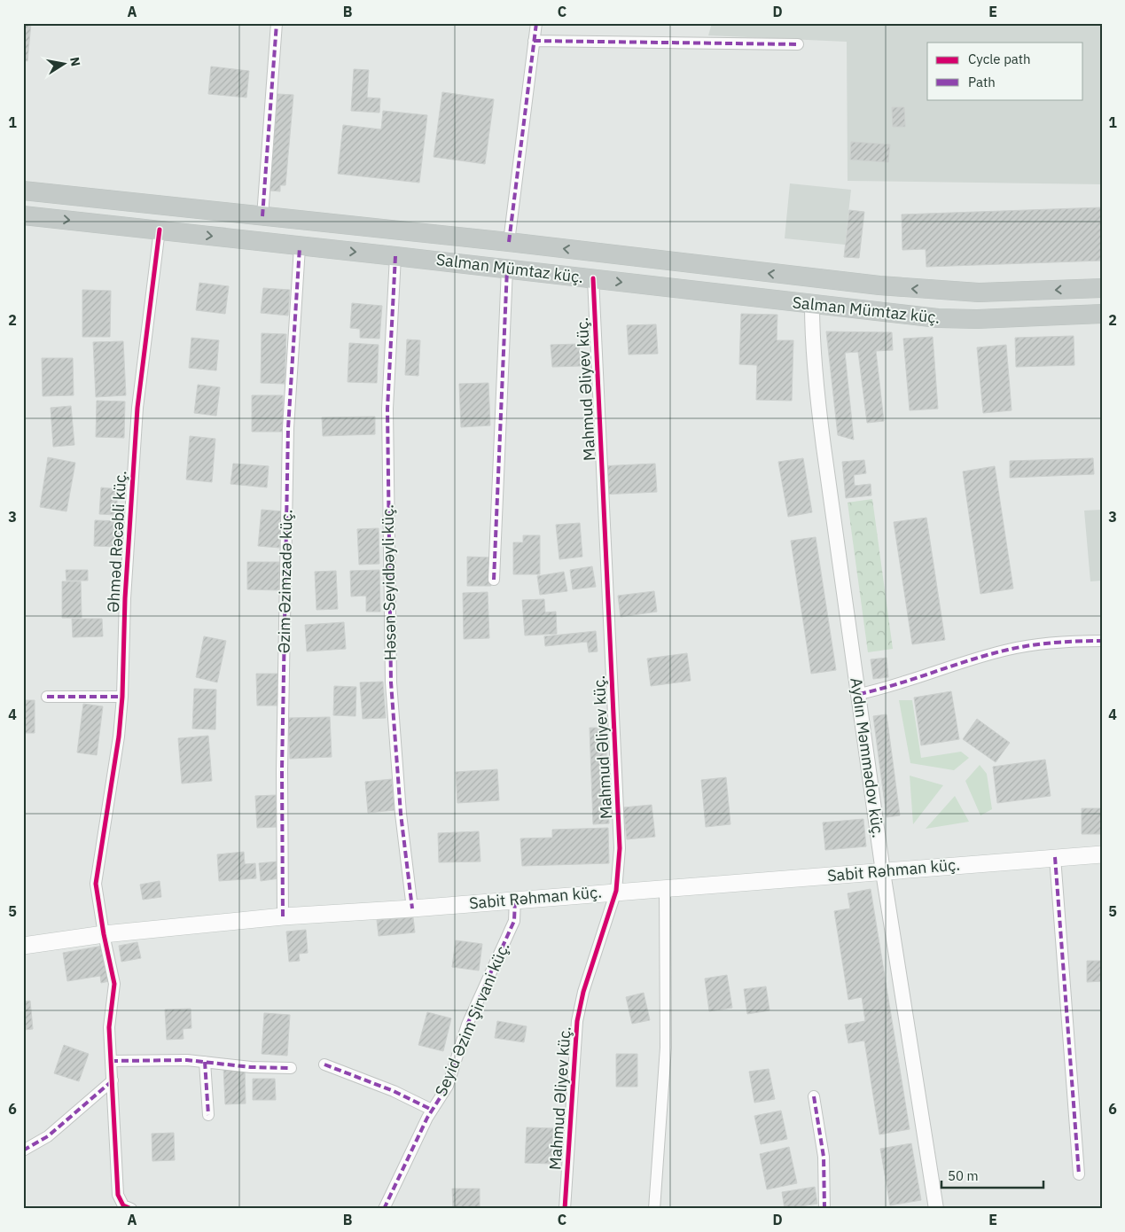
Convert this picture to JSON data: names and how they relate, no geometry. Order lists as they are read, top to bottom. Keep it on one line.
{"streets":{"highway":["Salman Mümtaz küç."],"main road":["Sabit Rəhman küç."],"street":["Mahmud Əliyev küç.","Əhməd Rəcəbli küç.","Əzim Əzimzadə küç.","Həsən Seyidbəyli küç.","Aydın Məmmədov küç.","Seyid Əzim Şirvani küç."]},"crossings":[["Salman Mümtaz küç.","Mahmud Əliyev küç."],["Salman Mümtaz küç.","Əhməd Rəcəbli küç."],["Salman Mümtaz küç.","Əzim Əzimzadə küç."],["Salman Mümtaz küç.","Həsən Seyidbəyli küç."],["Salman Mümtaz küç.","Aydın Məmmədov küç."],["Mahmud Əliyev küç.","Sabit Rəhman küç."],["Əhməd Rəcəbli küç.","Sabit Rəhman küç."],["Əzim Əzimzadə küç.","Sabit Rəhman küç."],["Həsən Seyidbəyli küç.","Sabit Rəhman küç."],["Aydın Məmmədov küç.","Sabit Rəhman küç."],["Sabit Rəhman küç.","Seyid Əzim Şirvani küç."]],"legend":["Cycle path","Path"],"scale_bar":"50 m","north":"right","grid":{"columns":["A","B","C","D","E"],"rows":["1","2","3","4","5","6"]}}
